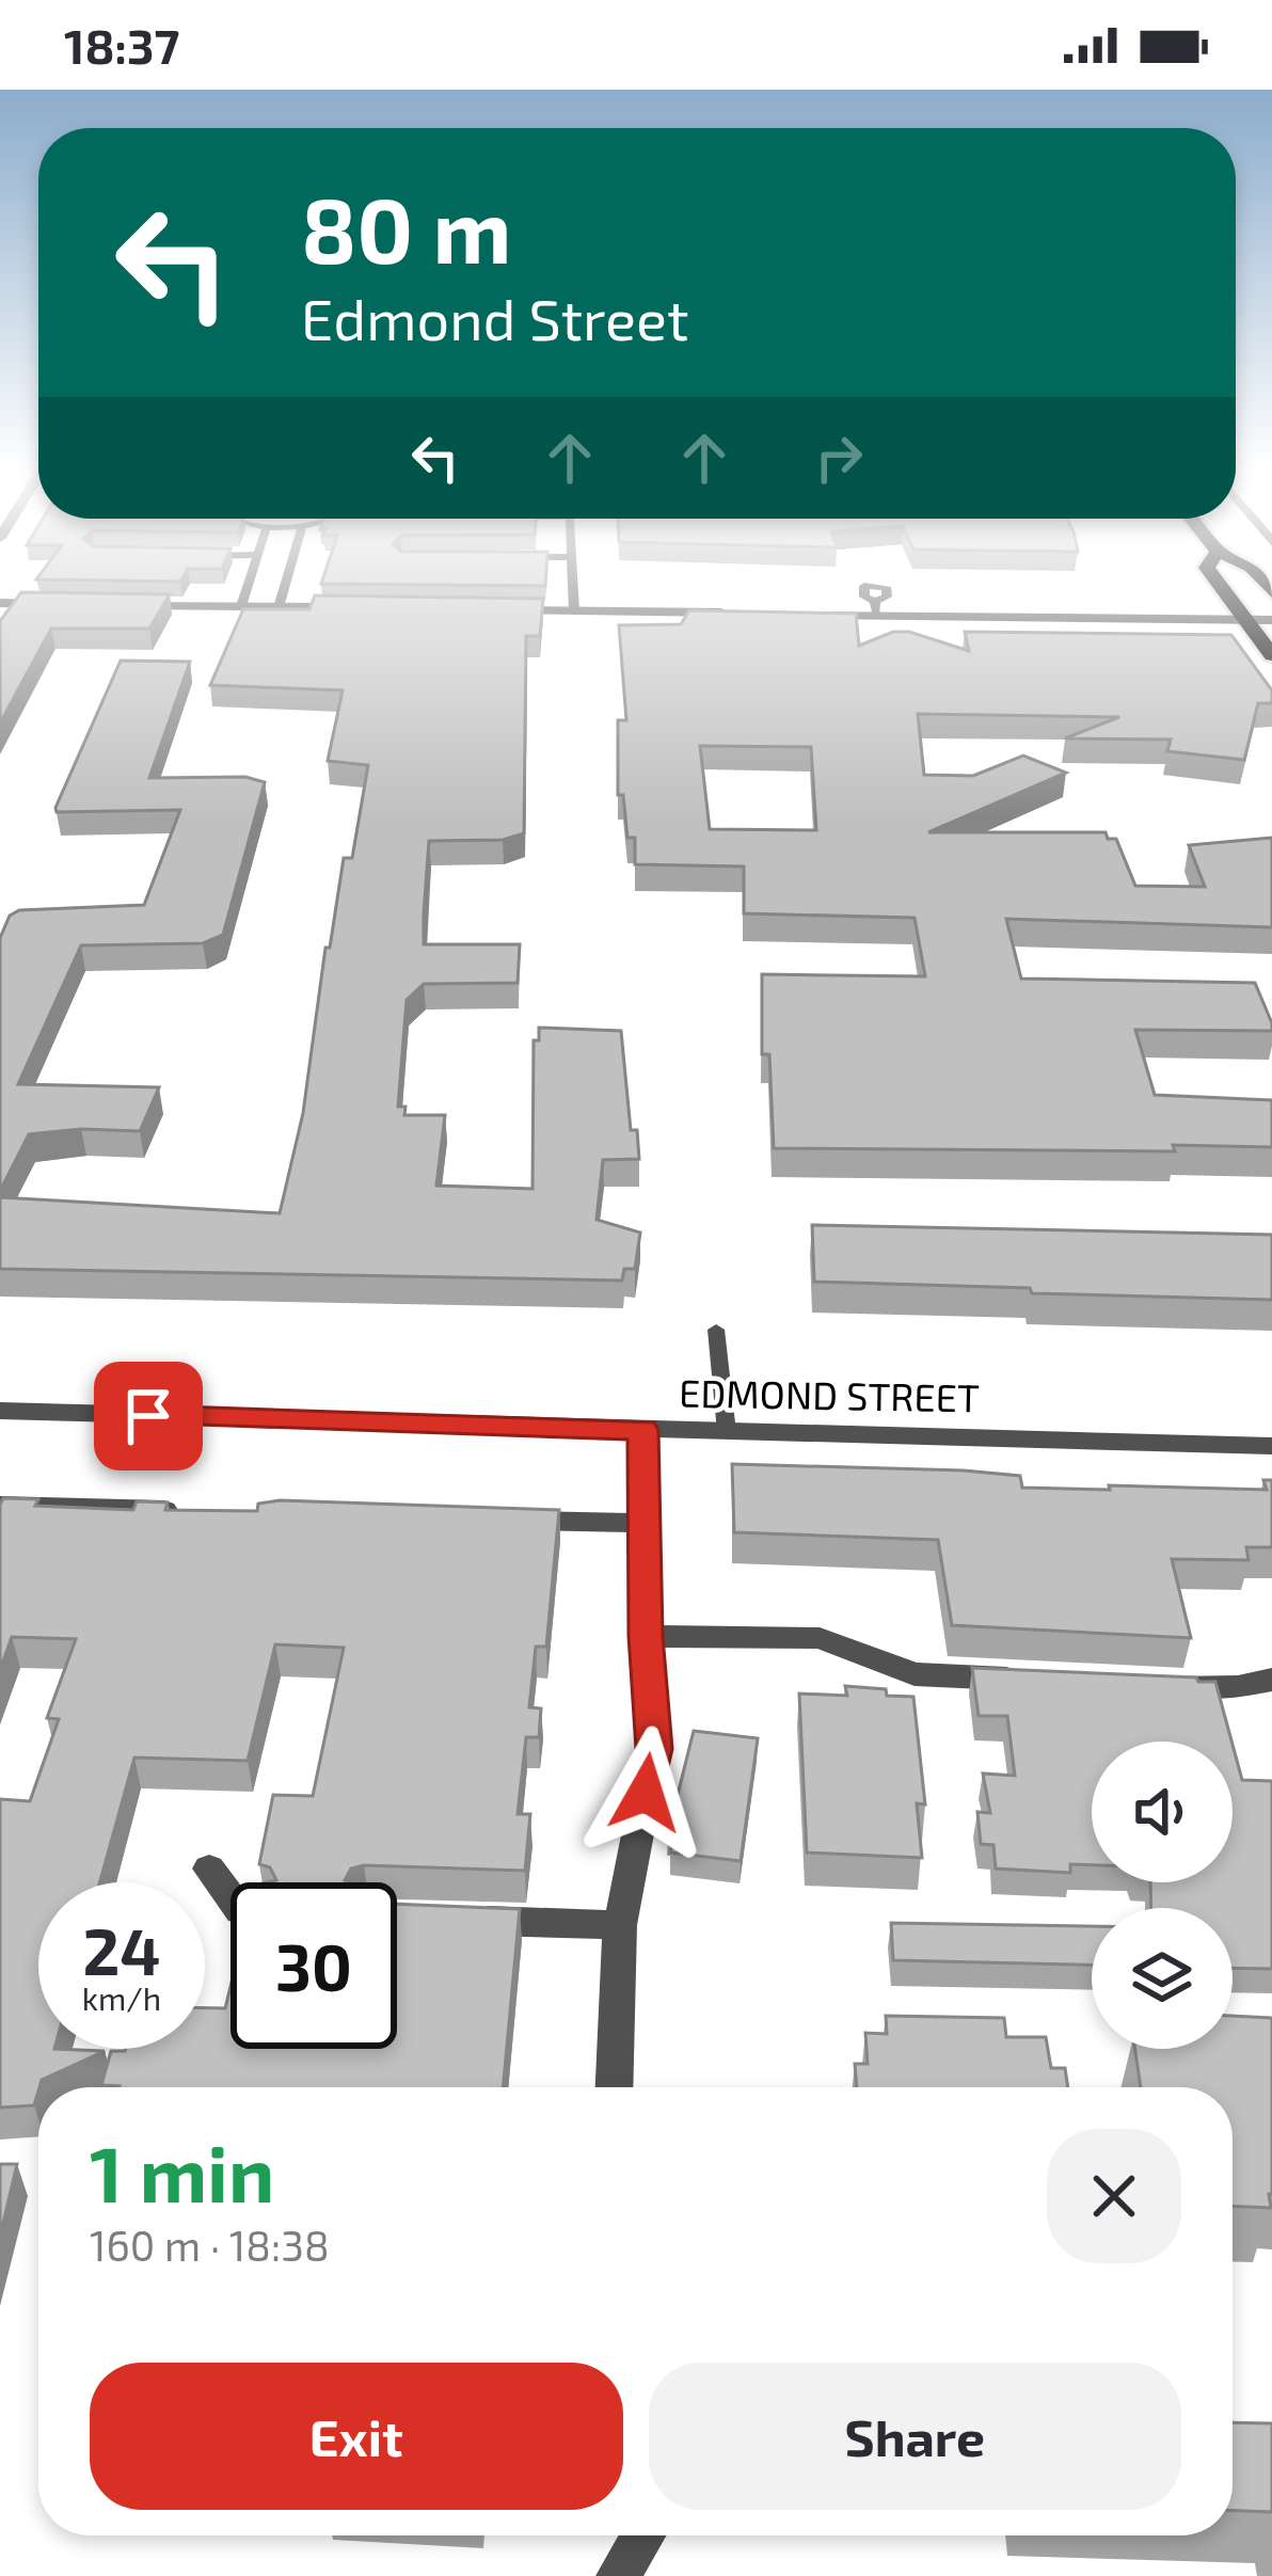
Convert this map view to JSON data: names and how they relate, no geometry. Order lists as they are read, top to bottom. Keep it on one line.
{"streets":{"street":["EDMOND STREET"]},"page":{"status":"18:37","turn":["80 m","Edmond Street"],"speed":"24 km/h","limit":"30","heading":["1 min","160 m · 18:38"],"buttons":["Exit","Share"]}}
